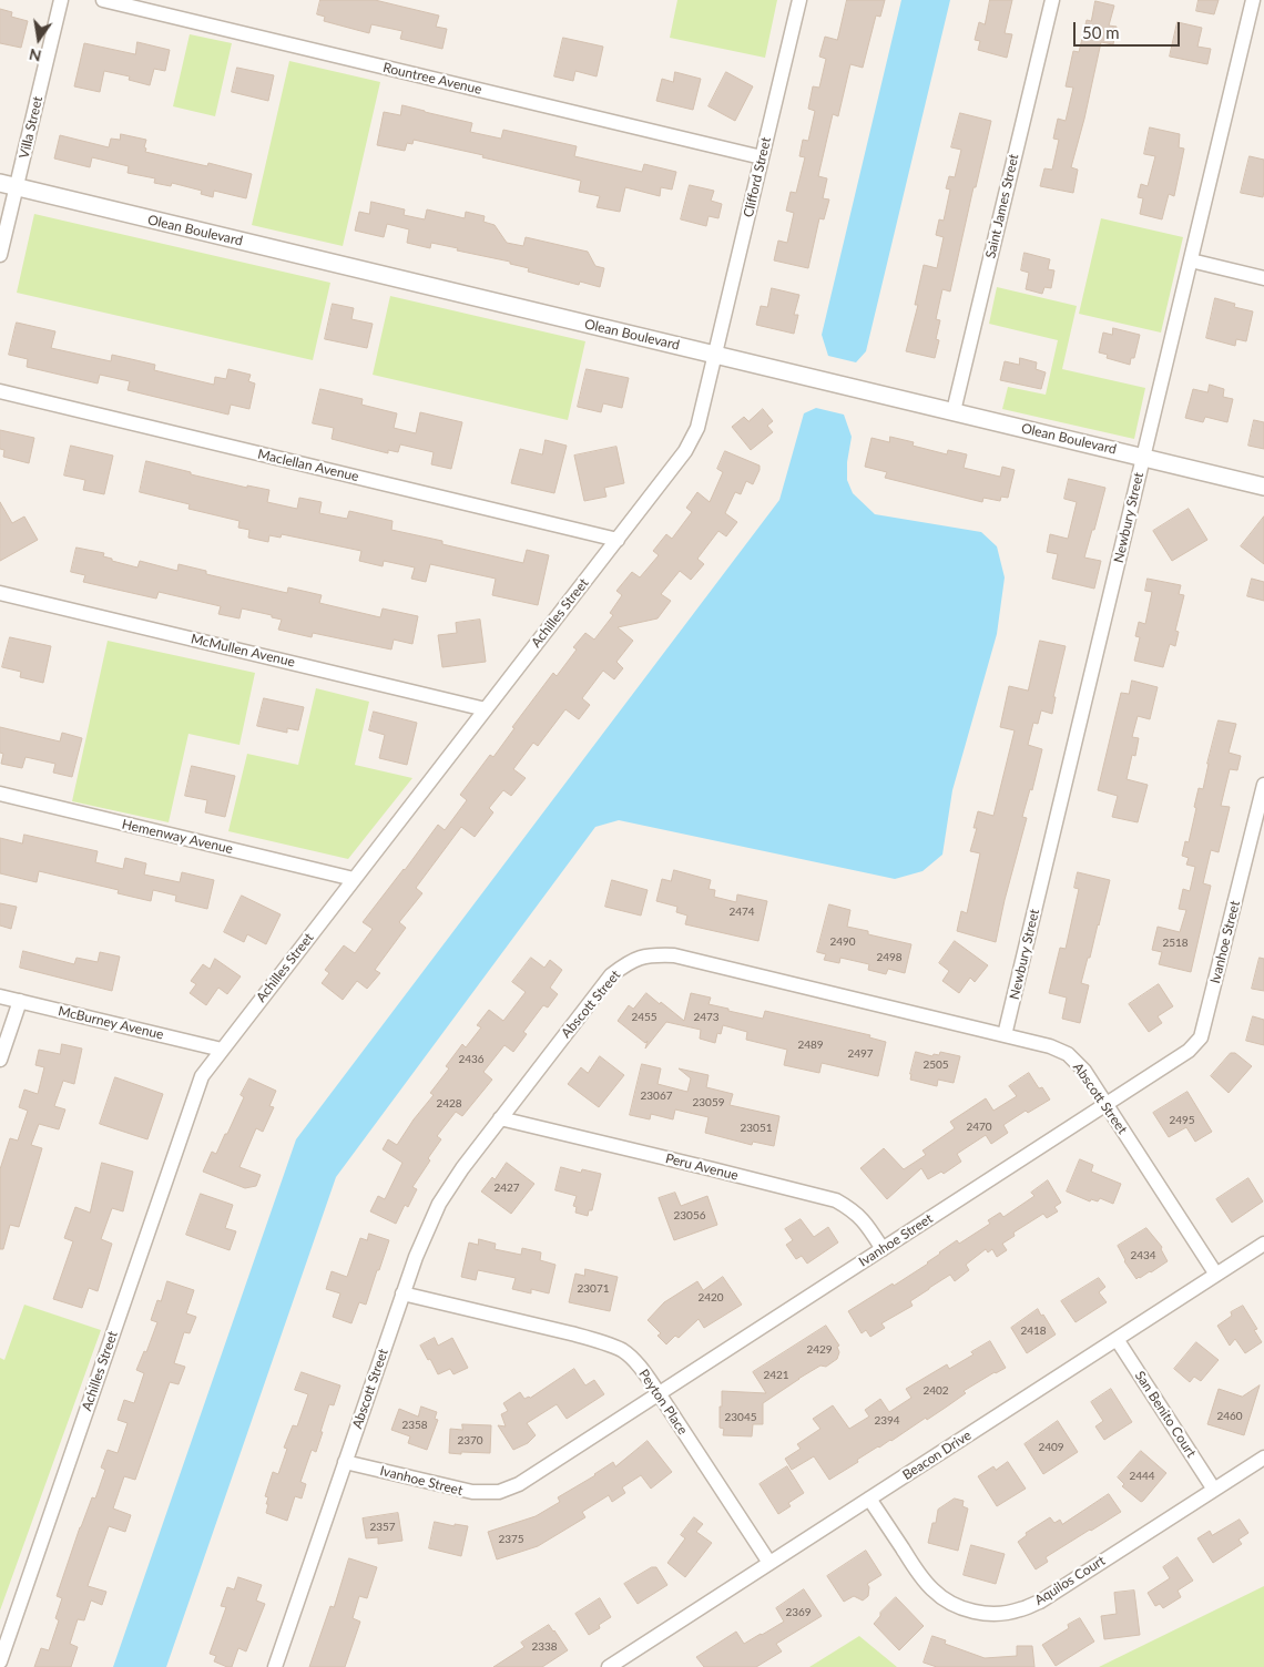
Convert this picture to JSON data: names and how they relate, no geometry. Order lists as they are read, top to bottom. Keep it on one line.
{"streets":{"street":["Rountree Avenue","Villa Street","Clifford Street","Saint James Street","Olean Boulevard","Maclellan Avenue","Newbury Street","Achilles Street","McMullen Avenue","Hemenway Avenue","Ivanhoe Street","Abscott Street","McBurney Avenue","Peru Avenue","Peyton Place","San Benito Court","Beacon Drive","Aquilos Court"]},"crossings":[["Rountree Avenue","Clifford Street"],["Villa Street","Olean Boulevard"],["Clifford Street","Olean Boulevard"],["Clifford Street","Achilles Street"],["Saint James Street","Olean Boulevard"],["Olean Boulevard","Newbury Street"],["Olean Boulevard","Achilles Street"],["Maclellan Avenue","Achilles Street"],["Newbury Street","Abscott Street"],["Achilles Street","McMullen Avenue"],["Achilles Street","Hemenway Avenue"],["Achilles Street","McBurney Avenue"],["Ivanhoe Street","Abscott Street"],["Ivanhoe Street","Peru Avenue"],["Ivanhoe Street","Peyton Place"],["Abscott Street","Peru Avenue"],["Abscott Street","Peyton Place"],["Abscott Street","Beacon Drive"],["Peyton Place","Beacon Drive"],["San Benito Court","Beacon Drive"],["San Benito Court","Aquilos Court"],["Beacon Drive","Aquilos Court"]],"house_numbers":["2474","2490","2518","2498","2455","2473","2489","2497","2436","2505","23067","23059","2428","2495","2470","23051","2427","23056","2434","23071","2420","2418","2429","2421","2402","2460","23045","2394","2358","2370","2409","2444","2357","2375","2369","2338"],"scale_bar":"50 m","north":"bottom"}
